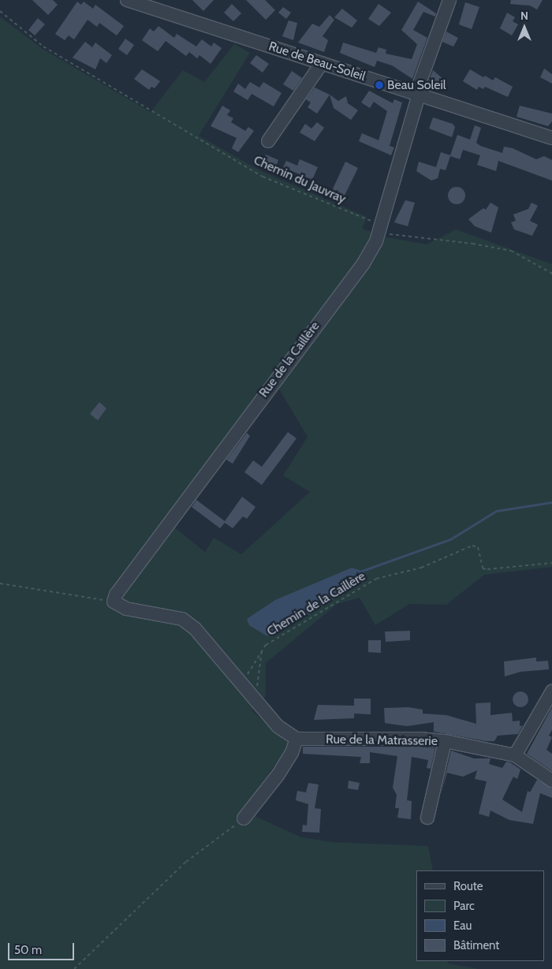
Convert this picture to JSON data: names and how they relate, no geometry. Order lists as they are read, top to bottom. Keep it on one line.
{"streets":{"street":["Rue de Beau-Soleil","Rue de la Caillère","Rue de la Matrasserie"],"path":["Chemin du Jauvray","Chemin de la Caillère"]},"crossings":[["Rue de Beau-Soleil","Rue de la Caillère"],["Chemin du Jauvray","Rue de la Caillère"]],"places":["Beau Soleil"],"legend":["Route","Parc","Eau","Bâtiment"],"scale_bar":"50 m","north":"top"}
